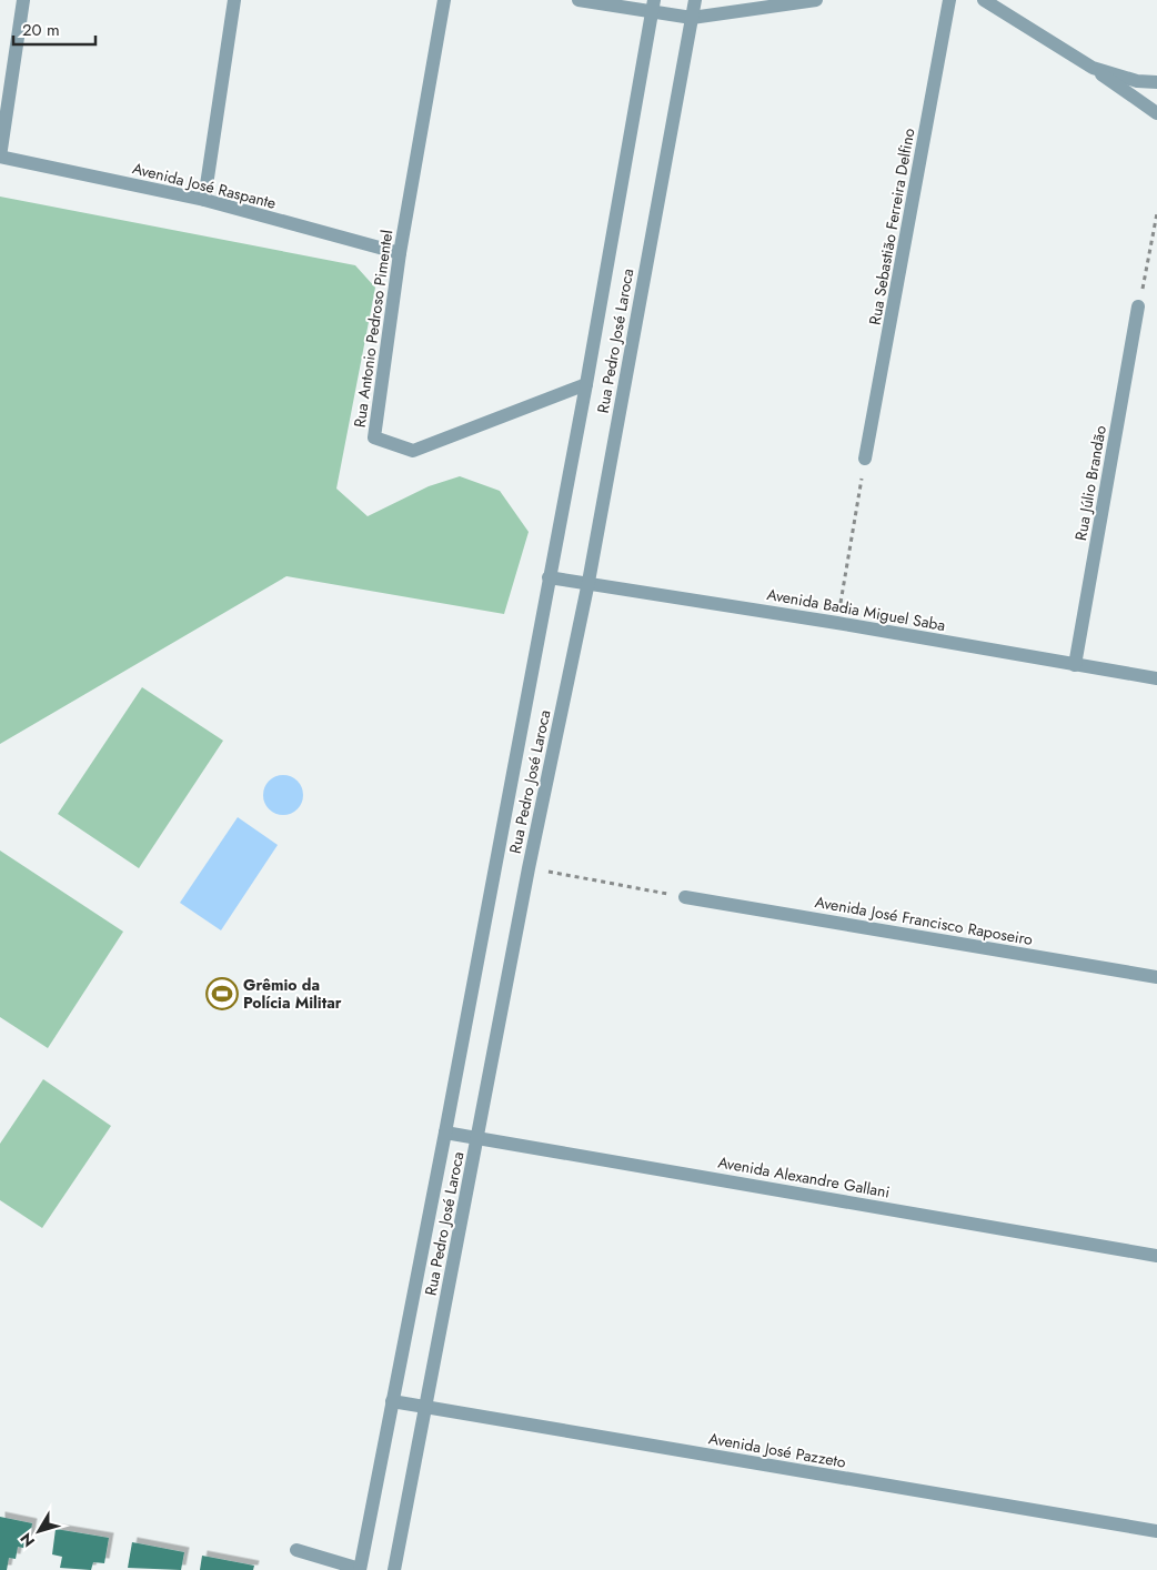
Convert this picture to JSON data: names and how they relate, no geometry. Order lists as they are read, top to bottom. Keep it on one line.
{"streets":{"street":["Avenida José Raspante","Rua Sebastião Ferreira Delfino","Rua Antonio Pedroso Pimentel","Rua Pedro José Laroca","Rua Júlio Brandão","Avenida Badia Miguel Saba","Avenida José Francisco Raposeiro","Avenida Alexandre Gallani","Avenida José Pazzeto"]},"crossings":[["Avenida José Raspante","Rua Antonio Pedroso Pimentel"],["Rua Antonio Pedroso Pimentel","Rua Pedro José Laroca"],["Rua Pedro José Laroca","Avenida Badia Miguel Saba"],["Rua Pedro José Laroca","Avenida Alexandre Gallani"],["Rua Pedro José Laroca","Avenida José Pazzeto"],["Rua Júlio Brandão","Avenida Badia Miguel Saba"]],"places":{"sports":["Grêmio da Polícia Militar"]},"scale_bar":"20 m","north":"bottom left"}
